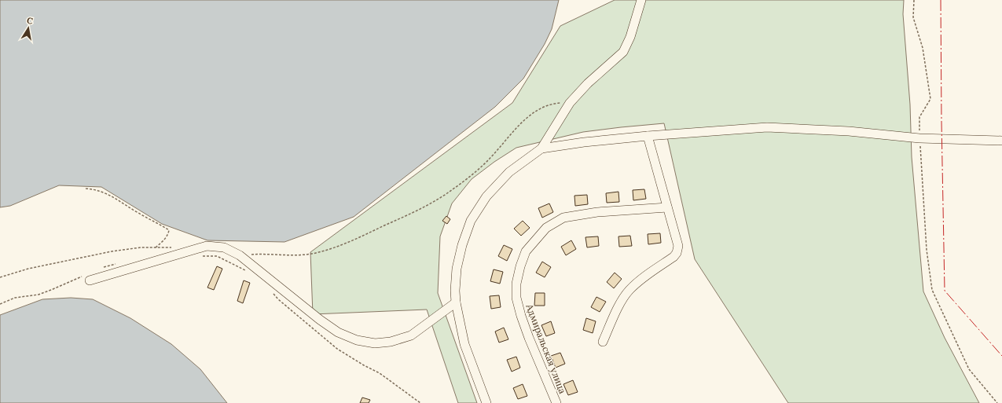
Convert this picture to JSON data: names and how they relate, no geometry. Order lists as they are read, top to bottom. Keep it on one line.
{"streets":{"street":["Адмиральская улица"]},"north":"top"}
